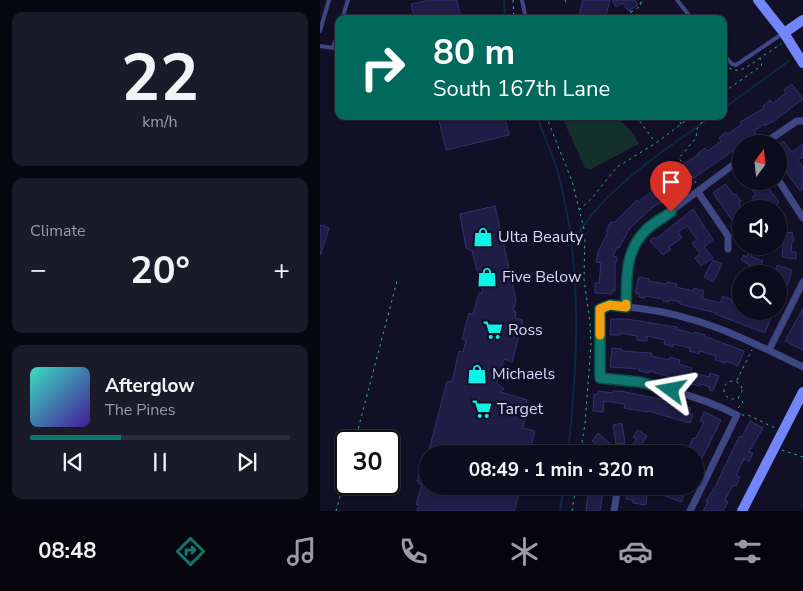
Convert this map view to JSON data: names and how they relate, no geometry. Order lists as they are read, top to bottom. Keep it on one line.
{"places":{"shop":["Ulta Beauty","Five Below","Michaels"],"supermarket":["Ross","Target"]},"north":"top","page":{"tile":[["22","km/h"],"Climate"],"turn":["80 m","South 167th Lane"],"heat":["−","20°","+"],"song":["Afterglow","The Pines"],"limit":"30","trip":"08:49 · 1 min · 320 m","tabs":"08:48"}}
